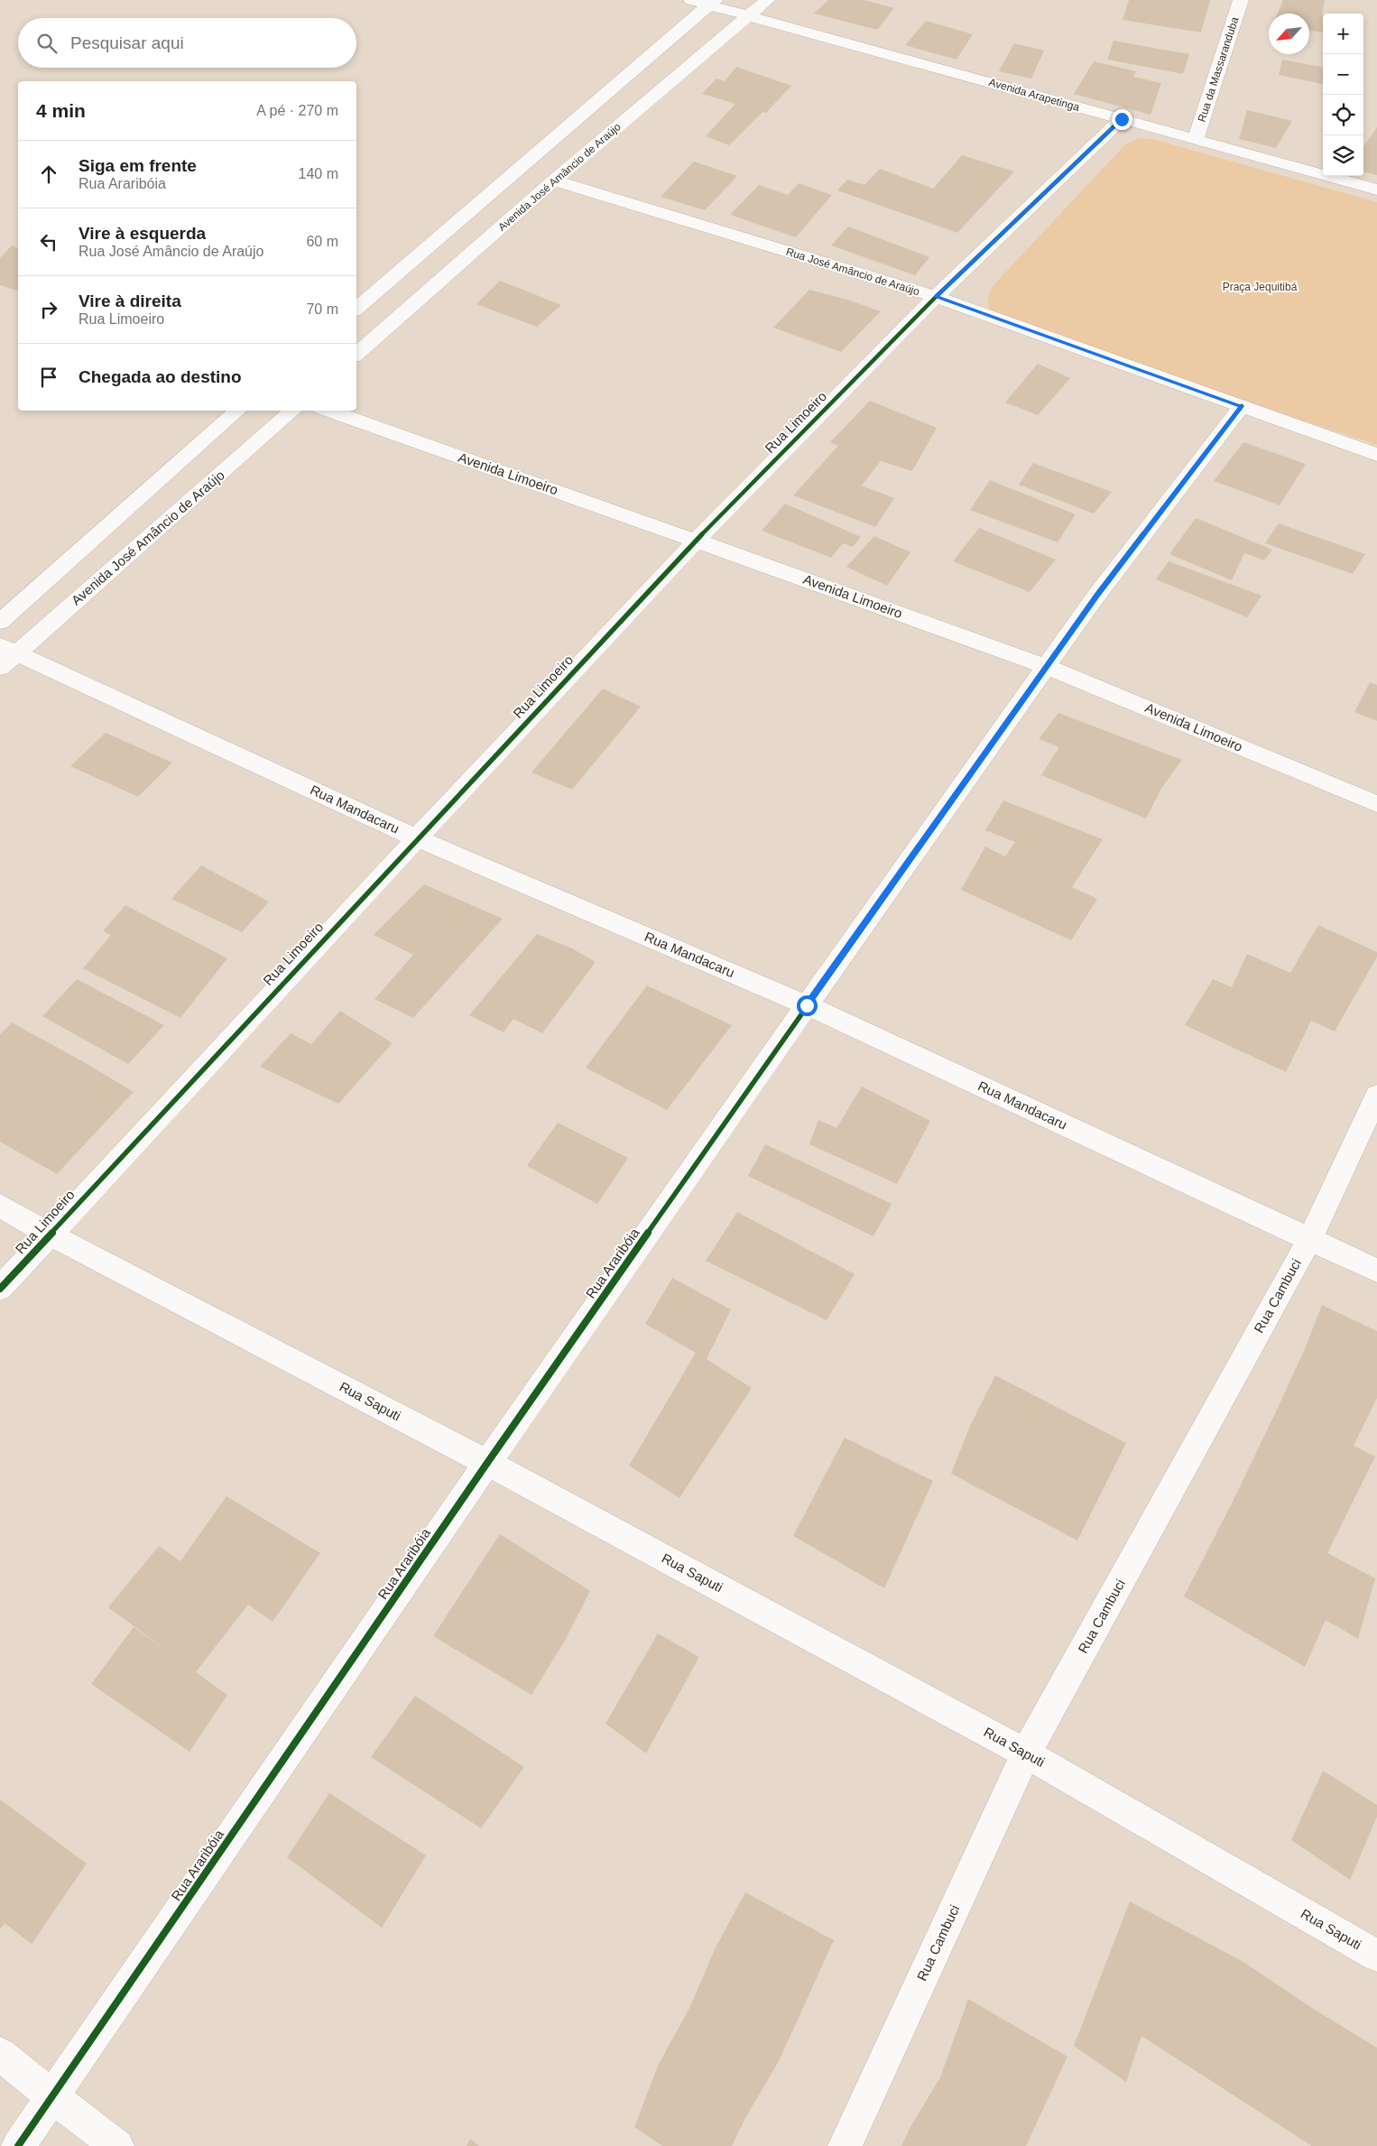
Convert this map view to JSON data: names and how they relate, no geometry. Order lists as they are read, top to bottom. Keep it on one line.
{"streets":{"street":["Rua da Massaranduba","Avenida Arapetinga","Avenida José Amâncio de Araújo","Rua José Amâncio de Araújo","Rua Limoeiro","Avenida Limoeiro","Rua Mandacaru","Rua Araribóia","Rua Cambuci","Rua Saputi"]},"crossings":[["Rua da Massaranduba","Avenida Arapetinga"],["Avenida Arapetinga","Avenida José Amâncio de Araújo"],["Avenida Arapetinga","Rua Limoeiro"],["Avenida José Amâncio de Araújo","Rua José Amâncio de Araújo"],["Avenida José Amâncio de Araújo","Rua Mandacaru"],["Rua José Amâncio de Araújo","Rua Limoeiro"],["Rua José Amâncio de Araújo","Rua Araribóia"],["Rua Limoeiro","Avenida Limoeiro"],["Rua Limoeiro","Rua Mandacaru"],["Rua Limoeiro","Rua Saputi"],["Avenida Limoeiro","Rua Araribóia"],["Rua Mandacaru","Rua Araribóia"],["Rua Mandacaru","Rua Cambuci"],["Rua Araribóia","Rua Saputi"],["Rua Cambuci","Rua Saputi"]],"parks":["Praça Jequitibá"],"north":"bottom left","page":{"map_buttons":["+","−"],"search":"Pesquisar aqui","heading":["4 min","A pé · 270 m"],"list":[["Siga em frente","Rua Araribóia","140 m"],["Vire à esquerda","Rua José Amâncio de Araújo","60 m"],["Vire à direita","Rua Limoeiro","70 m"],"Chegada ao destino"]}}
